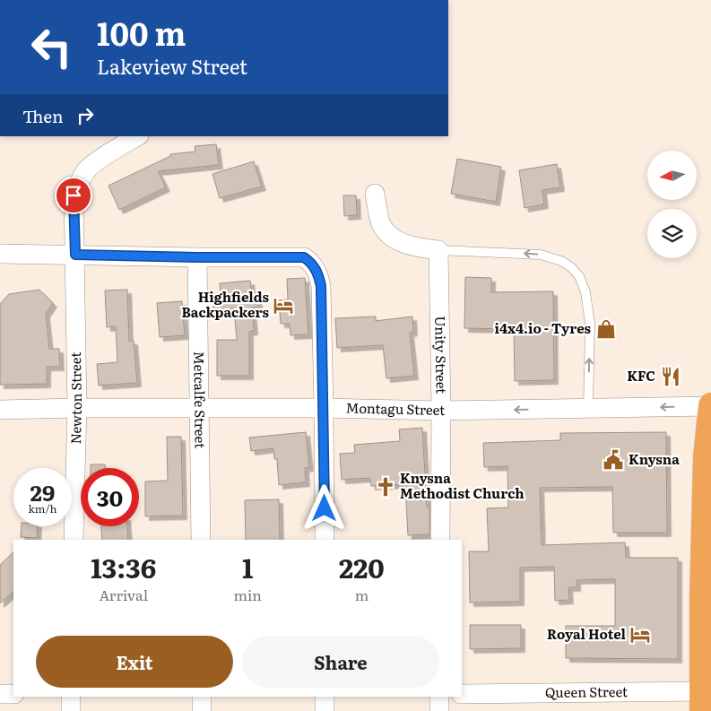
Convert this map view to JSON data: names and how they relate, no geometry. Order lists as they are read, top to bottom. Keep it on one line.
{"streets":{"street":["Unity Street","Newton Street","Metcalfe Street","Montagu Street","Queen Street"]},"crossings":[["Unity Street","Montagu Street"],["Newton Street","Montagu Street"],["Metcalfe Street","Montagu Street"]],"one_way":["Montagu Street"],"places":{"hotel":["Highfields Backpackers","Royal Hotel"],"shop":["i4x4.io - Tyres"],"restaurant":["KFC"],"public building":["Knysna"],"church":["Knysna Methodist Church"]},"north":"left","page":{"turn":["100 m","Lakeview Street"],"then":"Then","speed":"29 km/h","limit":"30","eta":["13:36","Arrival","1","min","220","m"],"buttons":["Exit","Share"]}}
